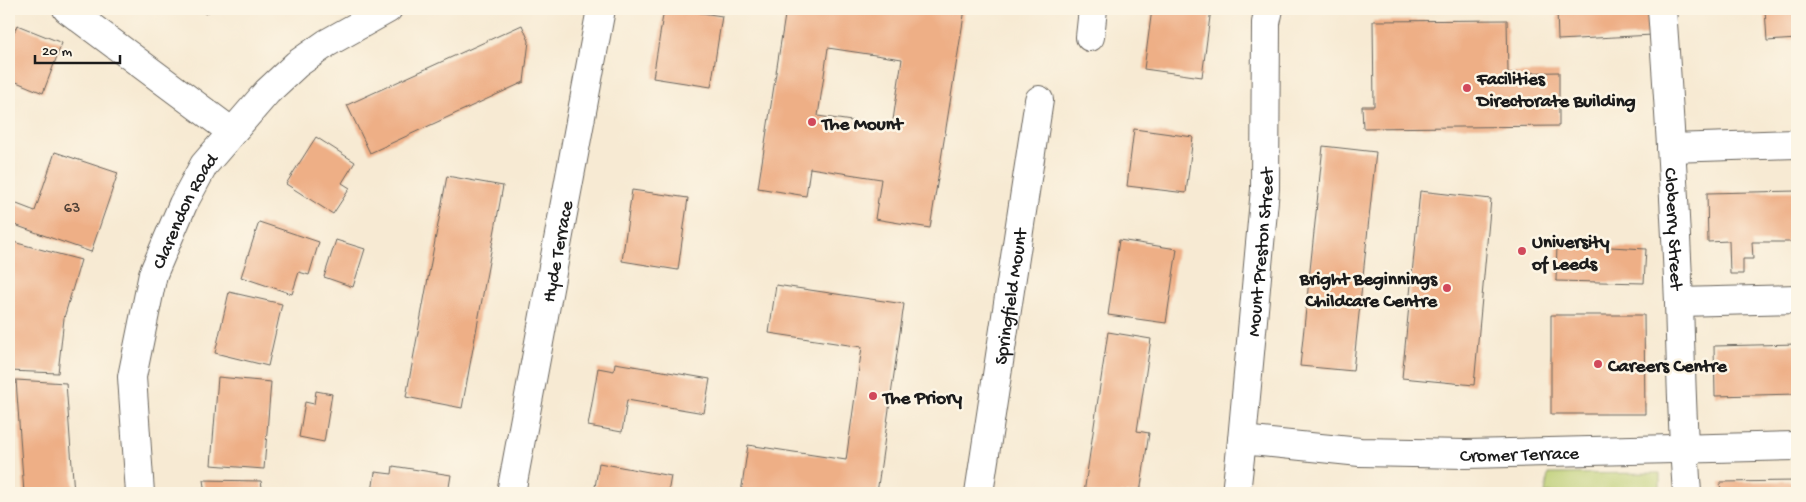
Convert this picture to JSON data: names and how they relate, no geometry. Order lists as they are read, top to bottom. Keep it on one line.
{"streets":{"street":["Clarendon Road","Cloberry Street","Hyde Terrace","Mount Preston Street","Springfield Mount","Cromer Terrace"]},"crossings":[["Cloberry Street","Cromer Terrace"],["Mount Preston Street","Cromer Terrace"]],"places":["Facilities Directorate Building","The Mount","University of Leeds","Bright Beginnings Childcare Centre","Careers Centre","The Priory"],"house_numbers":["63"],"scale_bar":"20 m"}
